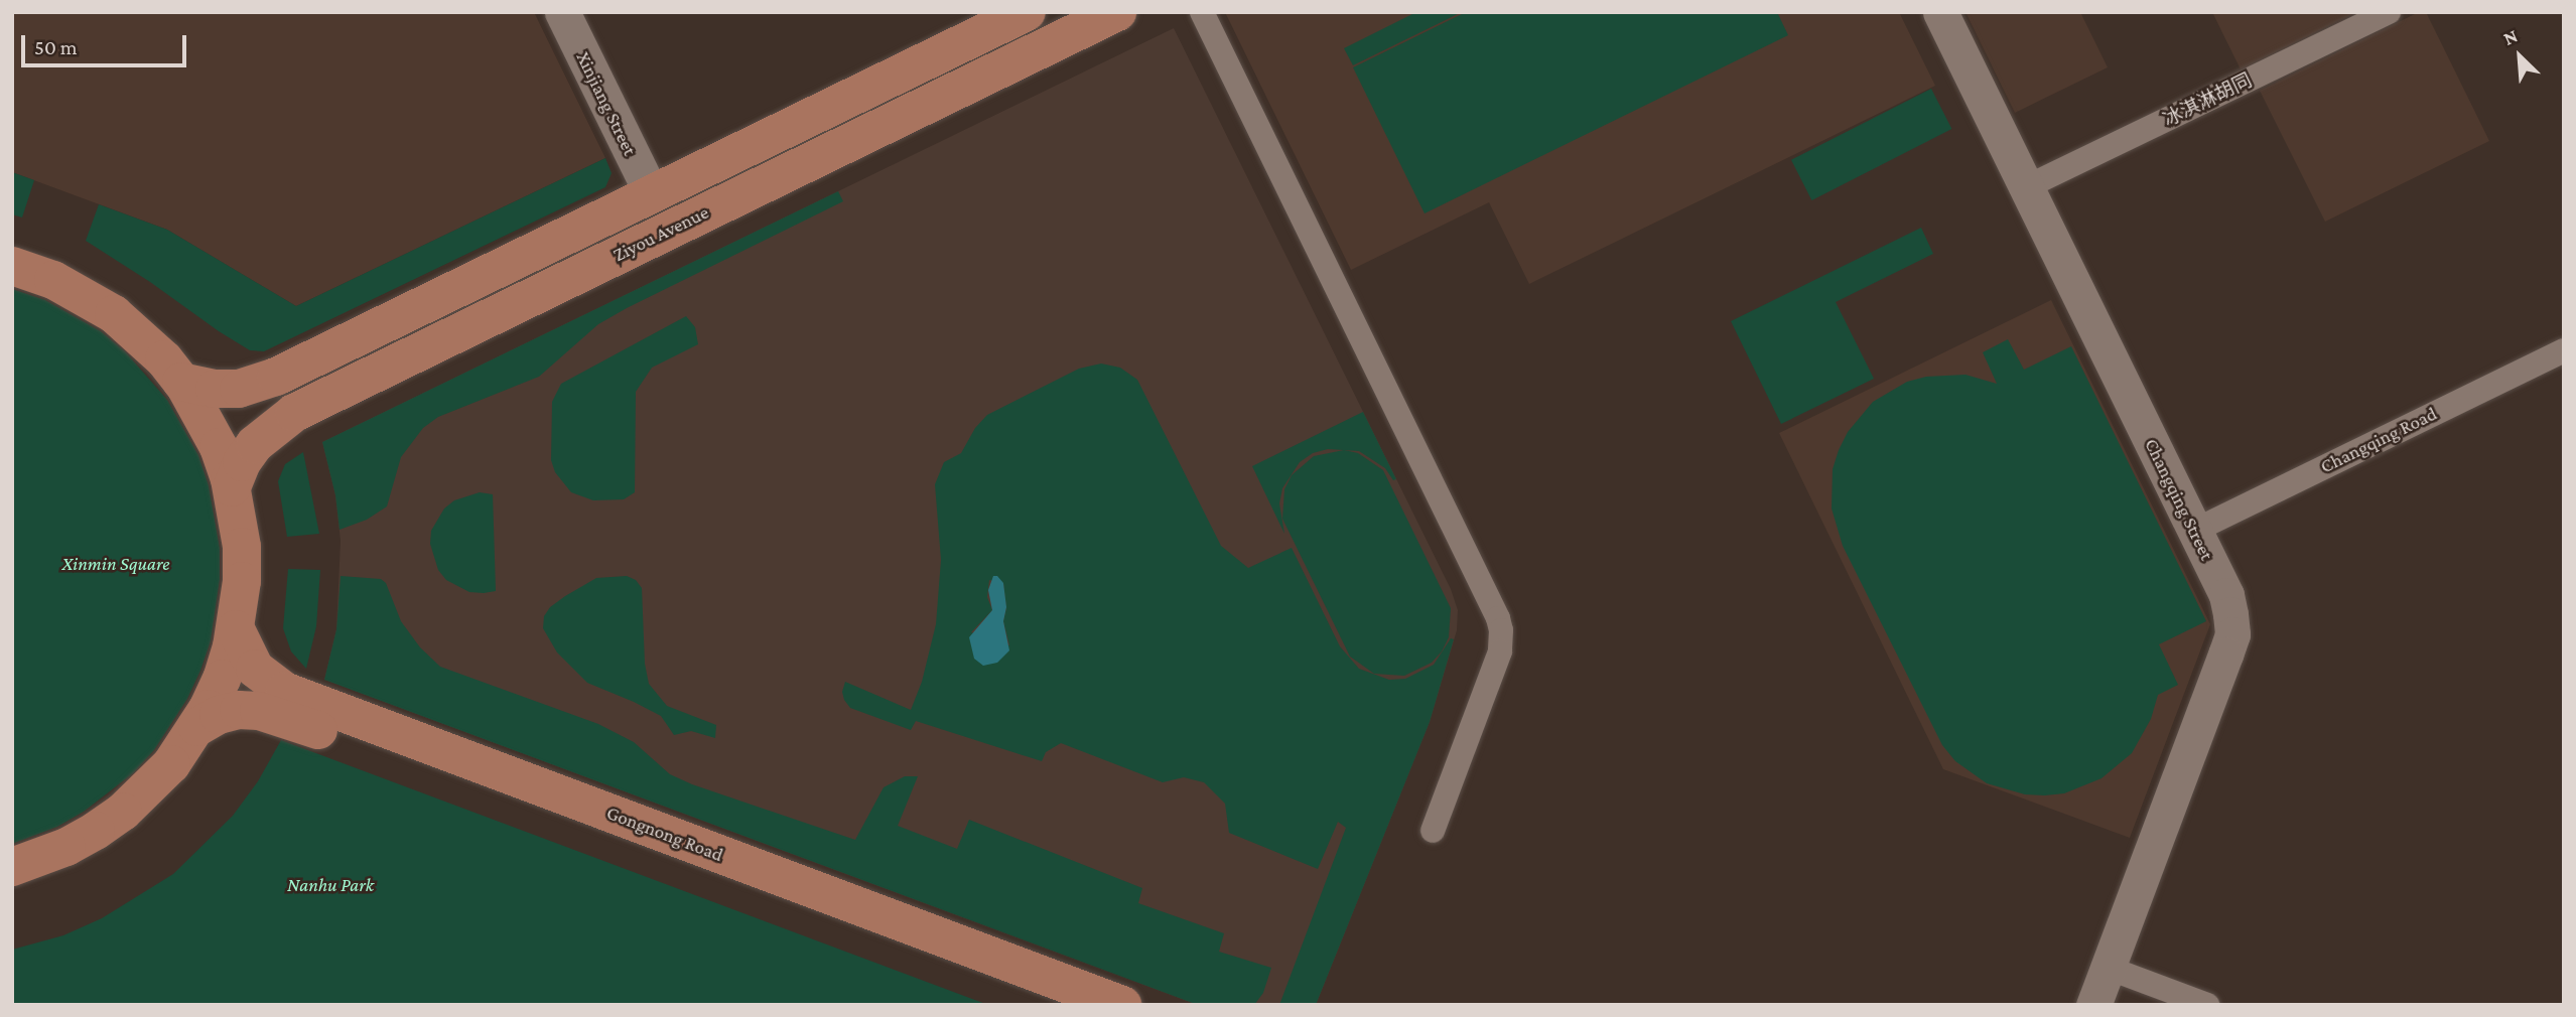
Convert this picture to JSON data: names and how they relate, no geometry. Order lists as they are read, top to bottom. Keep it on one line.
{"streets":{"main road":["Ziyou Avenue","Gongnong Road"],"street":["冰淇淋胡同","Xinjiang Street","Changqing Road","Changqing Street"]},"crossings":[["冰淇淋胡同","Changqing Street"],["Xinjiang Street","Ziyou Avenue"],["Changqing Road","Changqing Street"]],"parks":["Xinmin Square","Nanhu Park"],"scale_bar":"50 m","north":"top left"}
